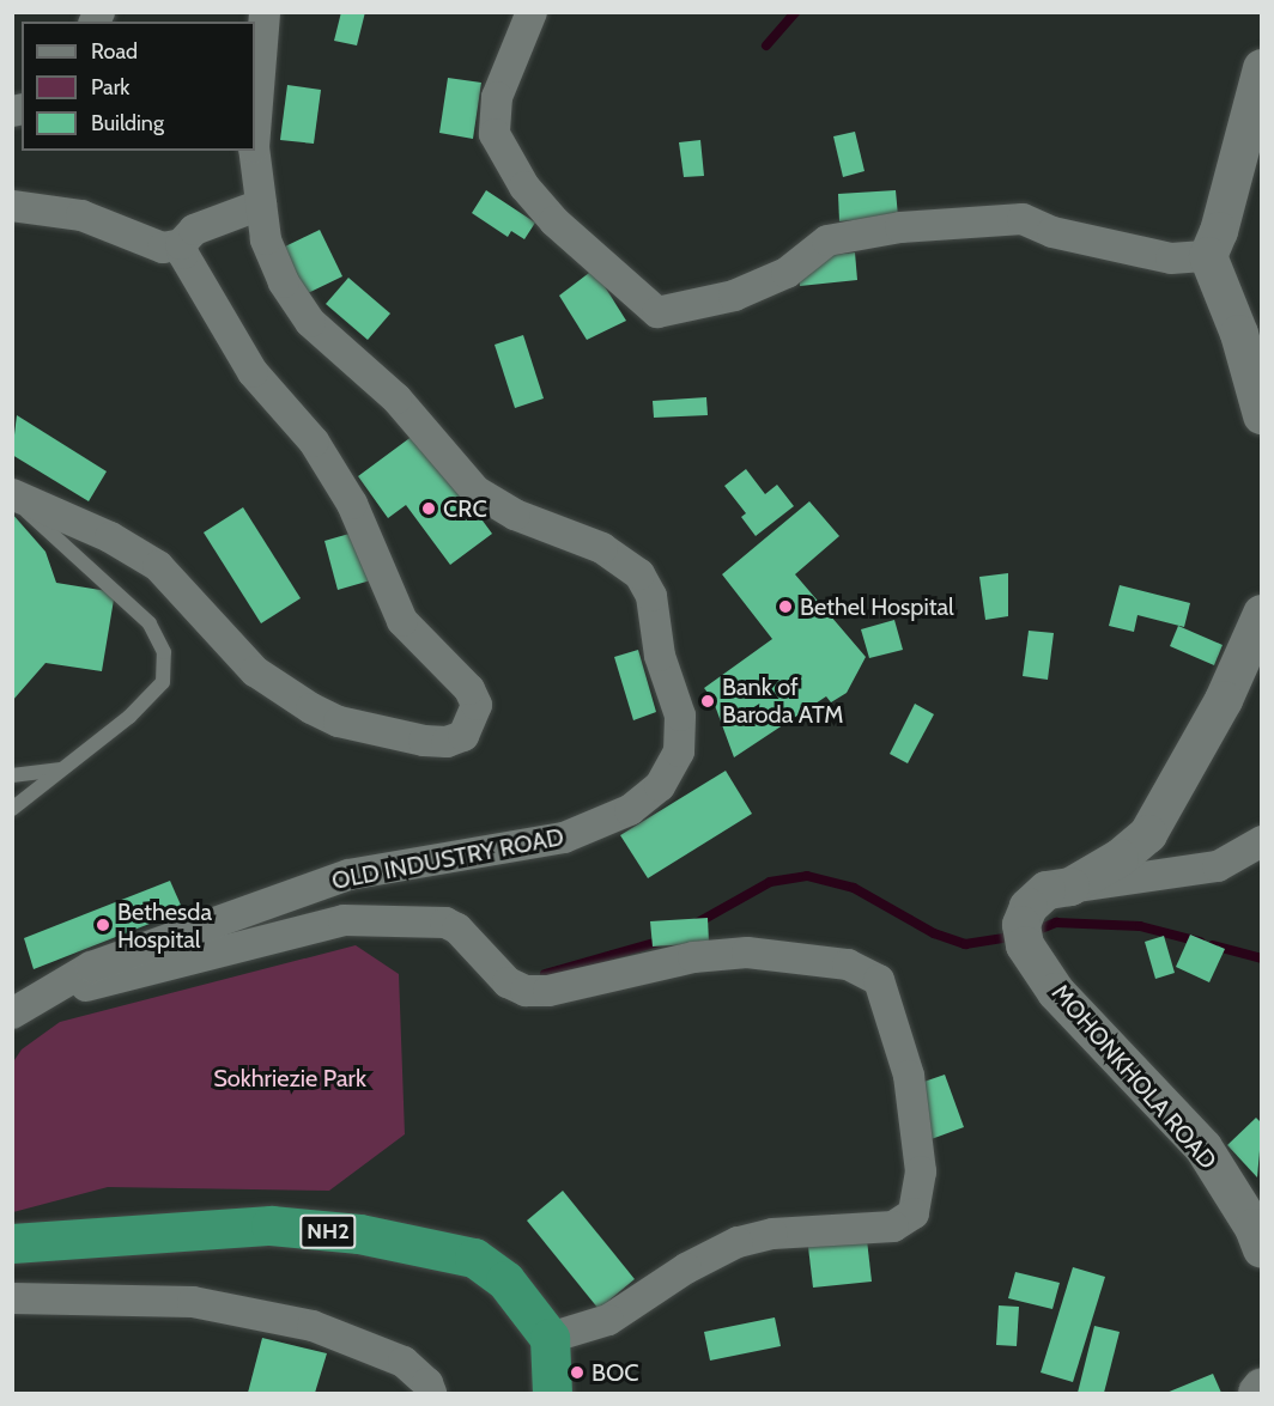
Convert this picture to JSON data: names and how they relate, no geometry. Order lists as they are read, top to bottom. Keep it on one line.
{"streets":{"highway":["NH2"],"street":["OLD INDUSTRY ROAD","MOHONKHOLA ROAD"]},"parks":["Sokhriezie Park"],"places":["CRC","Bethel Hospital","Bank of Baroda ATM","Bethesda Hospital","BOC"],"legend":["Road","Park","Building"]}
